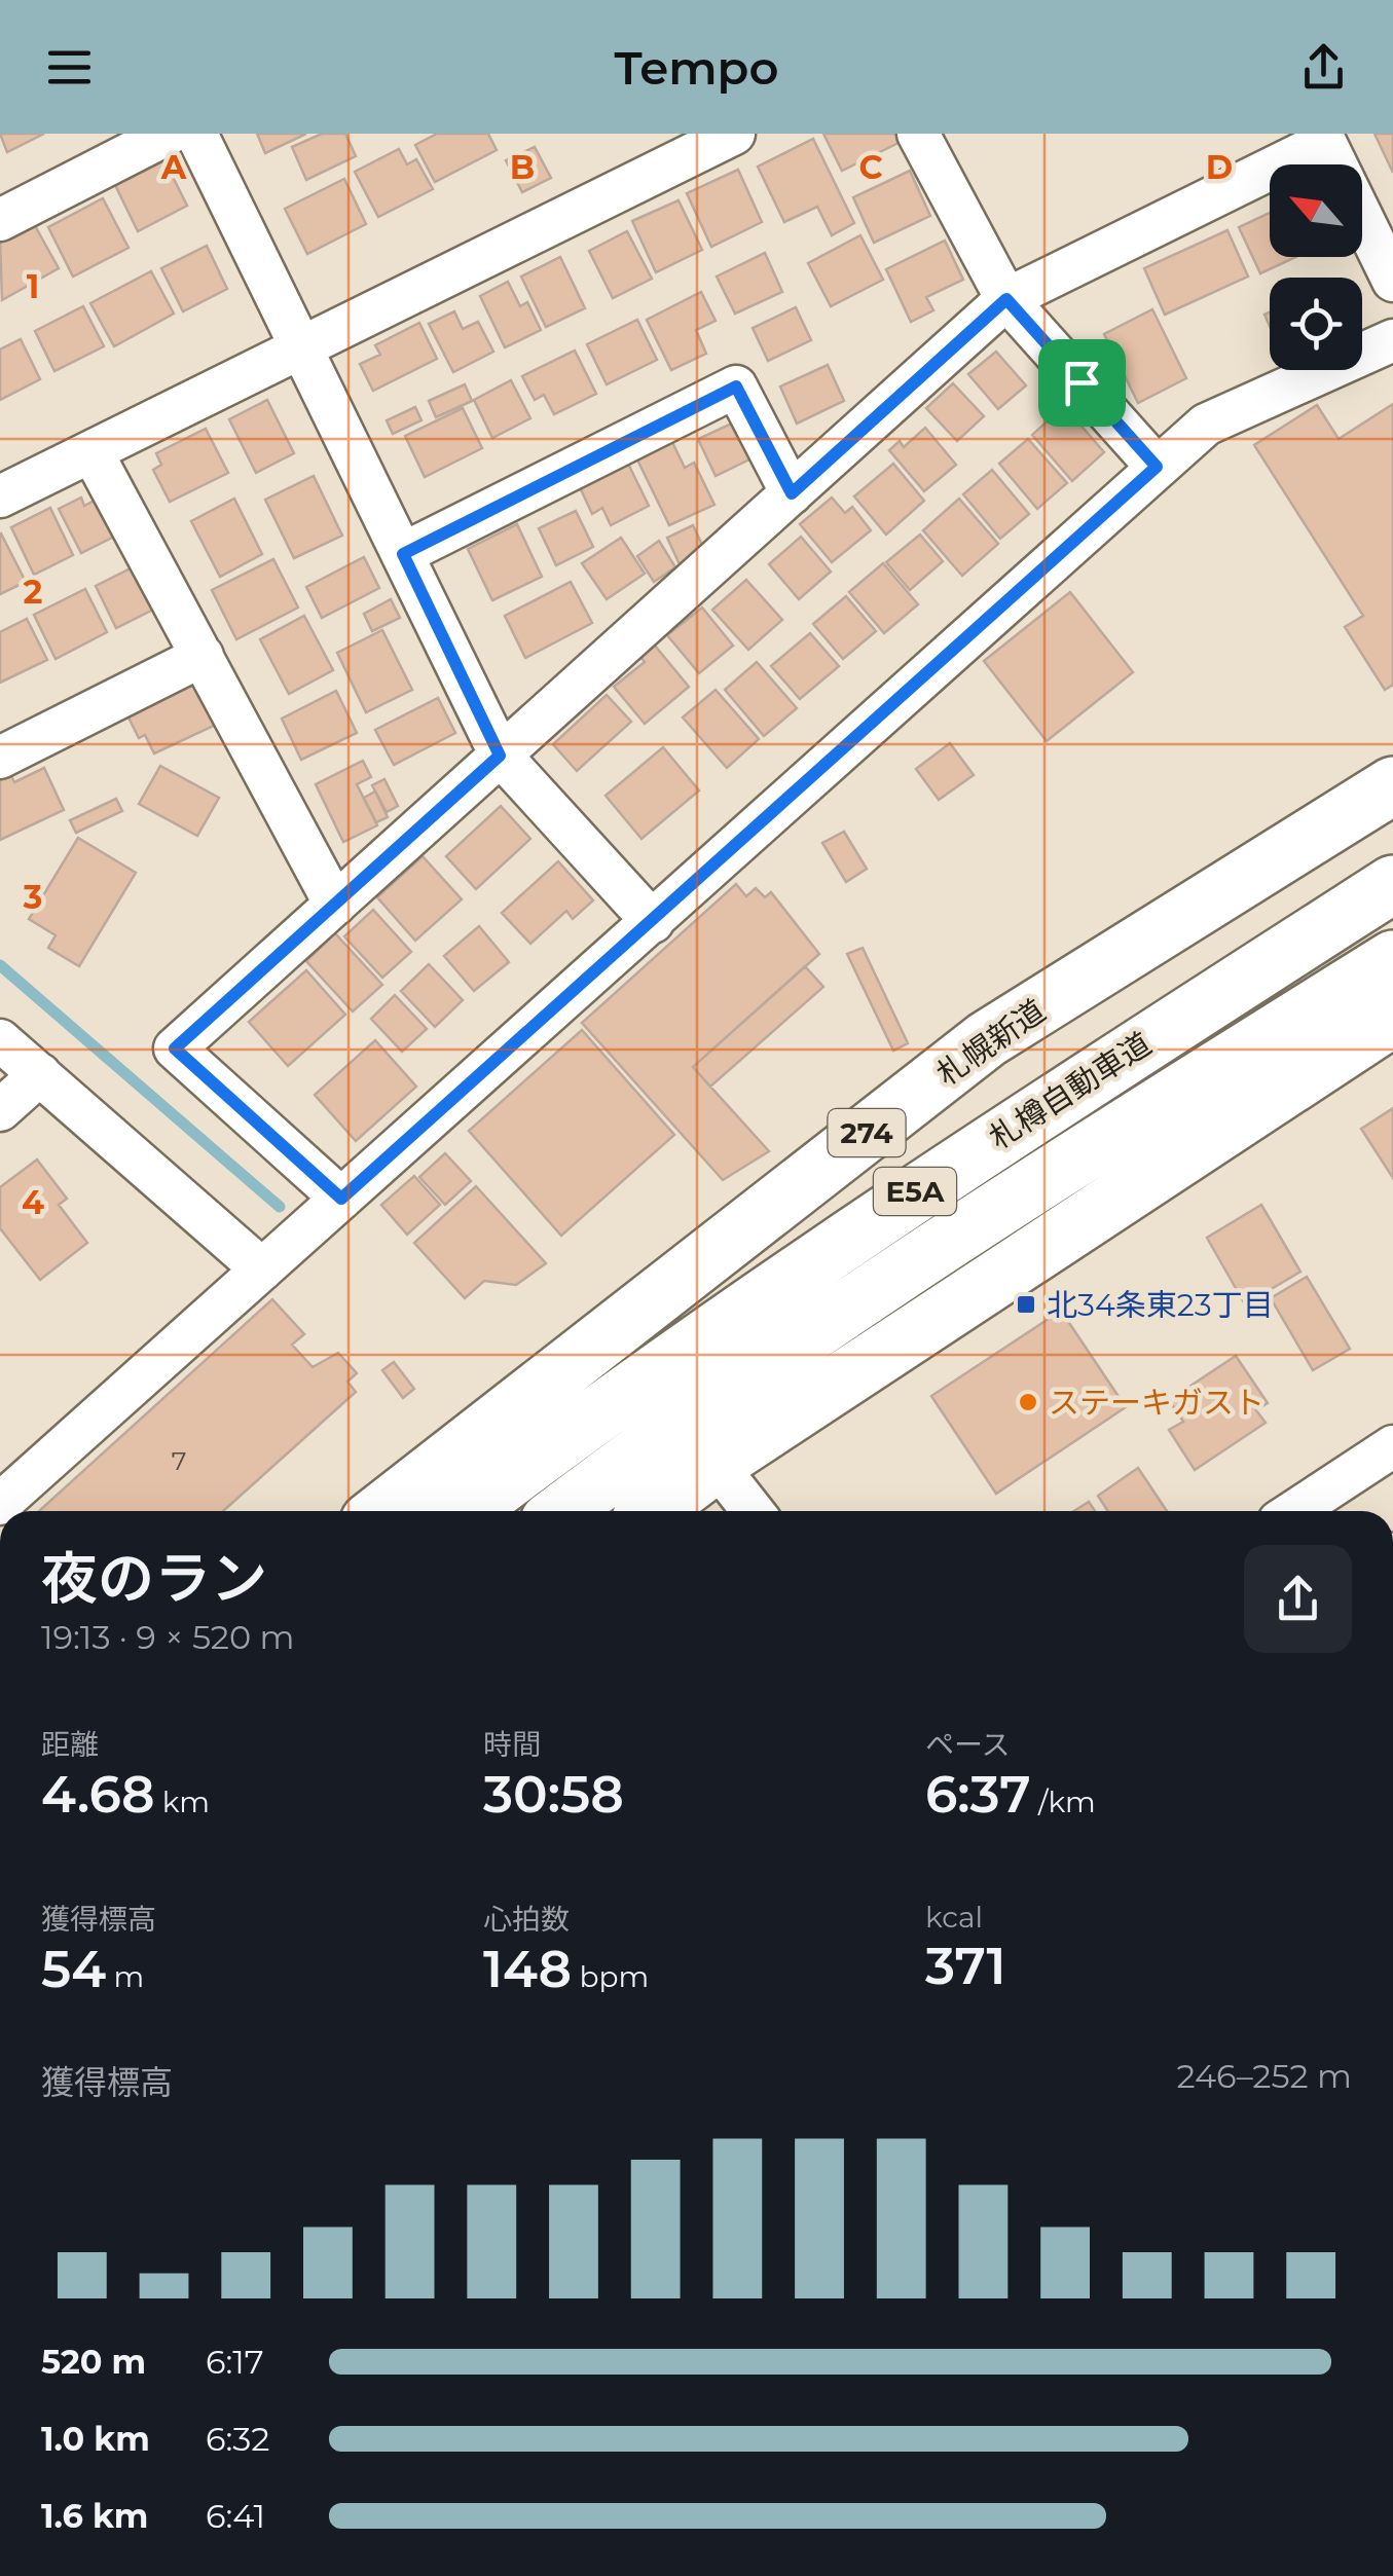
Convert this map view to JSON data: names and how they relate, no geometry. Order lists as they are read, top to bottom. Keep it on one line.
{"streets":{"highway":["札幌新道","札樽自動車道","274","E5A"]},"places":{"transit":["北34条東23丁目"],"other":["ステーキガスト"]},"house_numbers":["7"],"north":"top left","page":{"header":"Tempo","heading":["夜のラン","19:13 · 9 × 520 m"],"stats":[["距離","4.68 km"],["時間","30:58"],["ペース","6:37 /km"],["獲得標高","54 m"],["心拍数","148 bpm"],["kcal","371"]],"chart":["獲得標高","246–252 m"],"list":[{"name":"520 m","note":"6:17"},{"name":"1.0 km","note":"6:32"},{"name":"1.6 km","note":"6:41"}]},"grid":{"columns":["A","B","C","D"],"rows":["1","2","3","4"]}}
